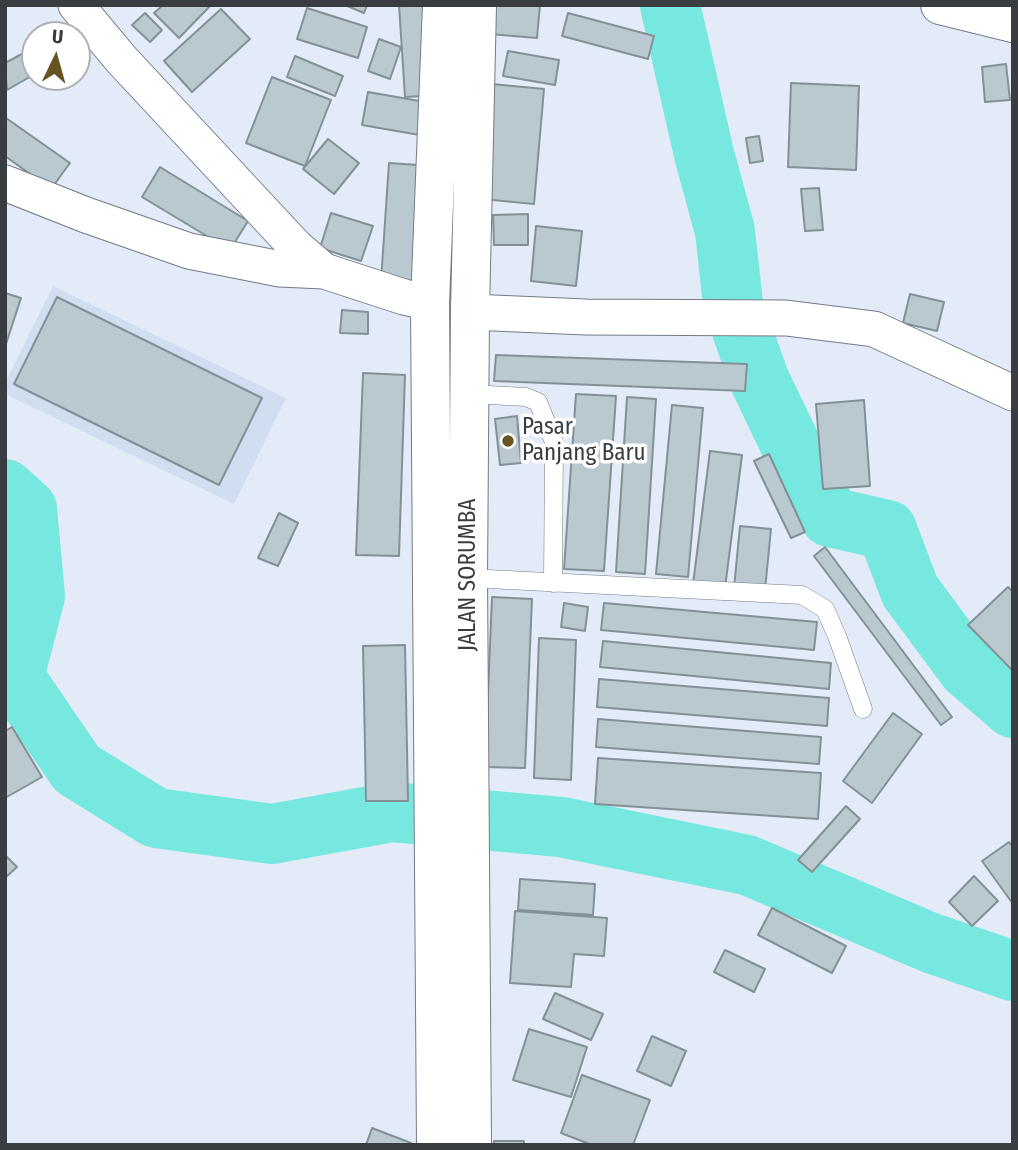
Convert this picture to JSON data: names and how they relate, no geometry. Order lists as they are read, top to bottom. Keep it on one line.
{"streets":{"street":["JALAN SORUMBA"]},"places":["Pasar Panjang Baru"],"north":"top"}
